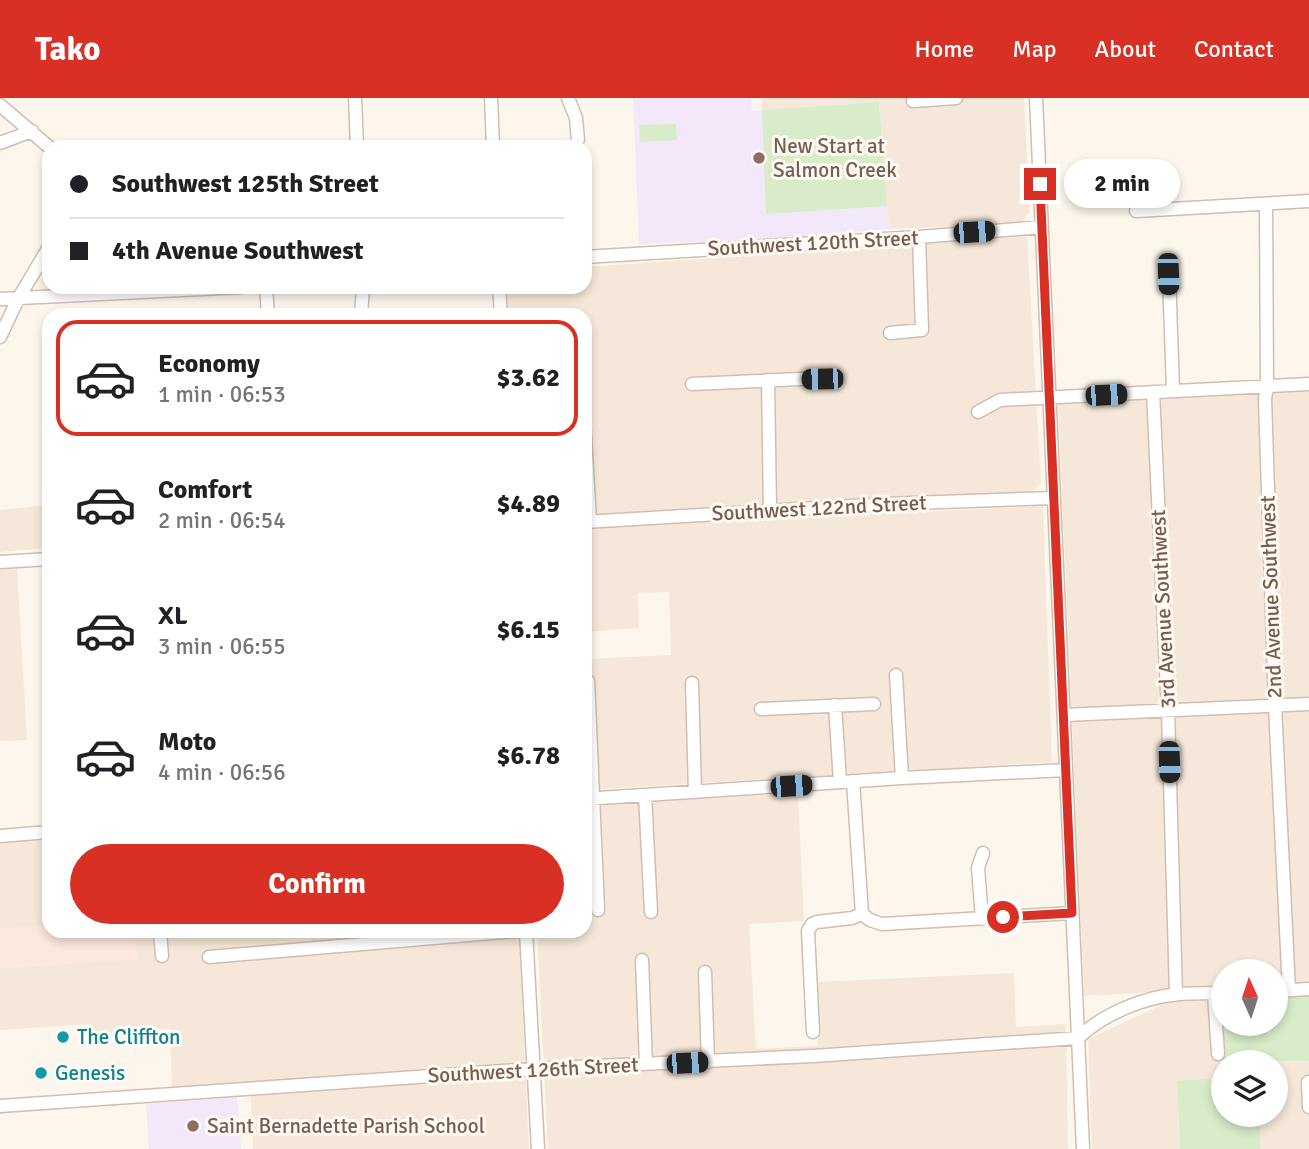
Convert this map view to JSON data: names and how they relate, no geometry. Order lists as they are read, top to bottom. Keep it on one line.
{"streets":{"street":["Southwest 120th Street","Southwest 122nd Street","2nd Avenue Southwest","3rd Avenue Southwest","Southwest 126th Street"]},"places":["New Start at Salmon Creek","The Cliffton","Genesis","Saint Bernadette Parish School"],"north":"top","page":{"header":"Tako","nav":["Home","Map","About","Contact"],"banner":["Southwest 125th Street","4th Avenue Southwest"],"bubble":"2 min","list":[{"name":"Economy","note":"1 min · 06:53","value":"$3.62"},{"name":"Comfort","note":"2 min · 06:54","value":"$4.89"},{"name":"XL","note":"3 min · 06:55","value":"$6.15"},{"name":"Moto","note":"4 min · 06:56","value":"$6.78"}],"buttons":"Confirm"}}
